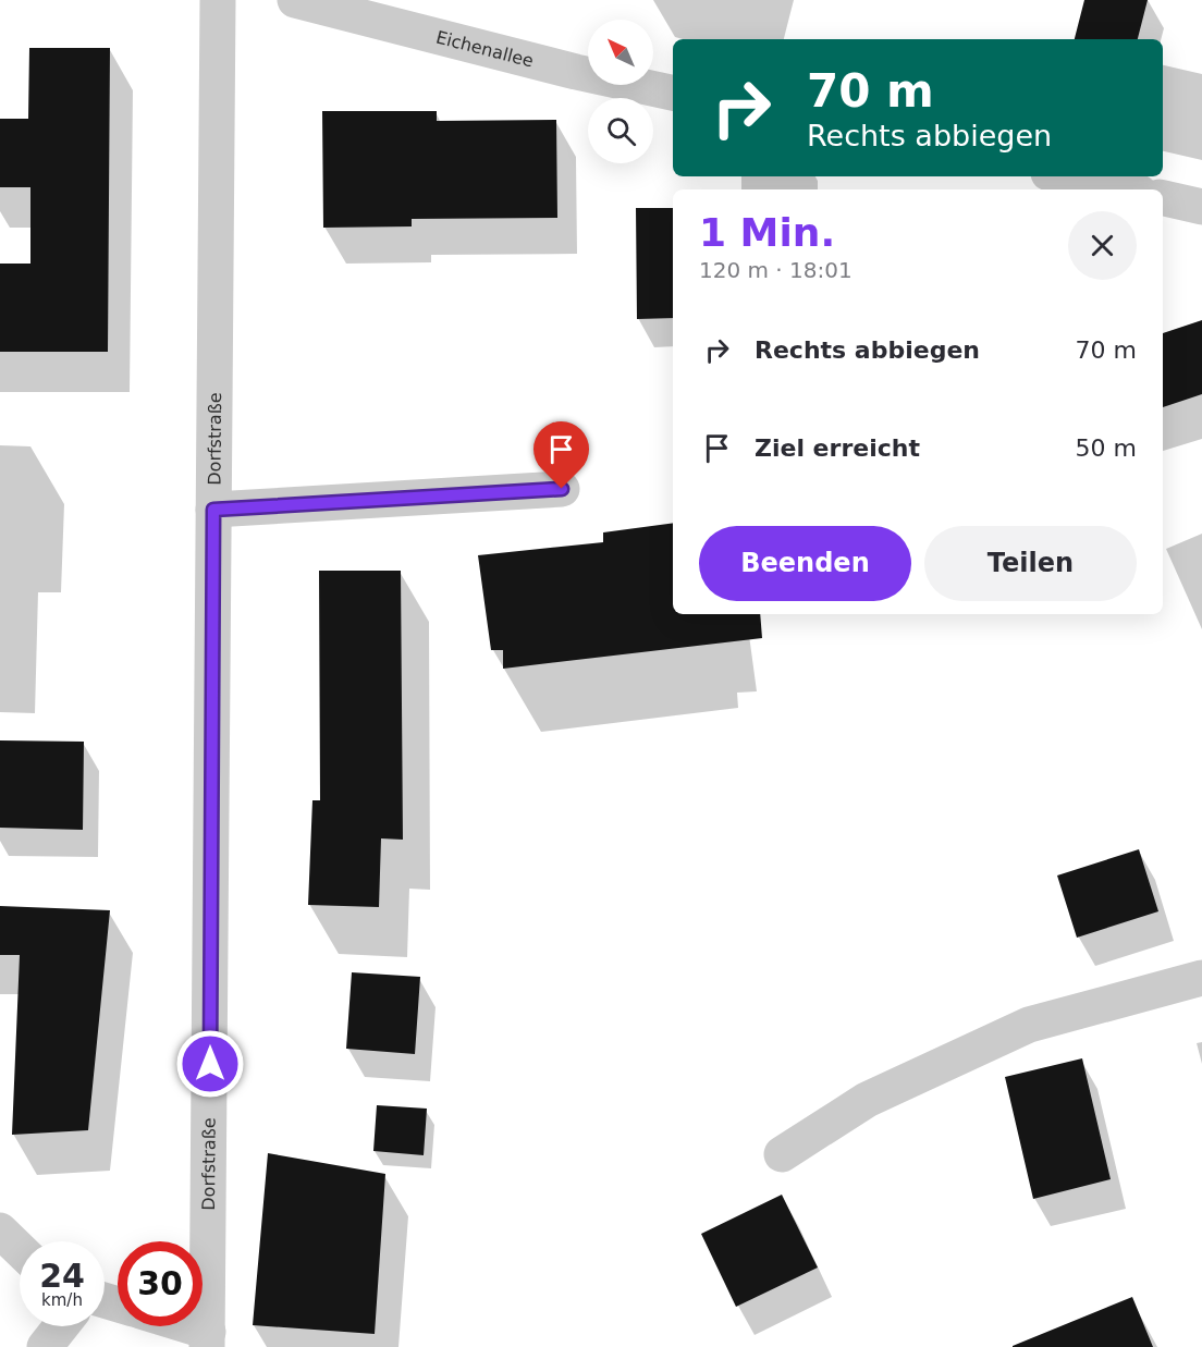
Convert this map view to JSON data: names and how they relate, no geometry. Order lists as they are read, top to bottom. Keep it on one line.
{"streets":{"street":["Eichenallee","Dorfstraße"]},"north":"top left","page":{"turn":["70 m","Rechts abbiegen"],"heading":["1 Min.","120 m · 18:01"],"list":[{"name":"Rechts abbiegen","value":"70 m"},{"name":"Ziel erreicht","value":"50 m"}],"buttons":["Beenden","Teilen"],"speed":"24 km/h","limit":"30"}}
